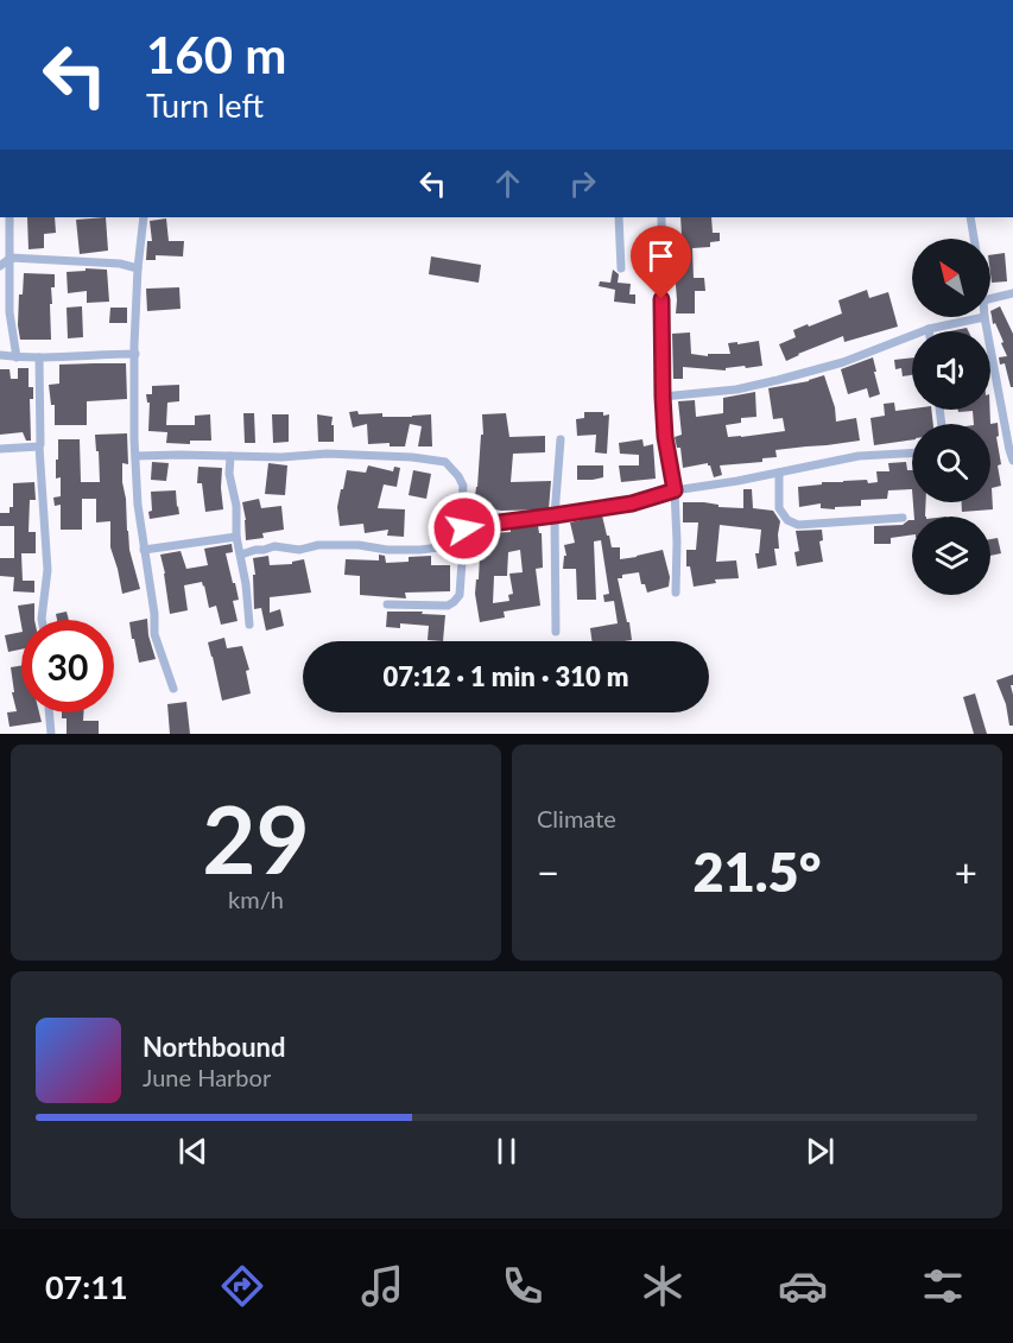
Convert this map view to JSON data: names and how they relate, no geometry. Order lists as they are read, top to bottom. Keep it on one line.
{"north":"top left","page":{"turn":["160 m","Turn left"],"limit":"30","trip":"07:12 · 1 min · 310 m","tile":[["29","km/h"],"Climate"],"heat":["−","21.5°","+"],"song":["Northbound","June Harbor"],"tabs":"07:11"}}
